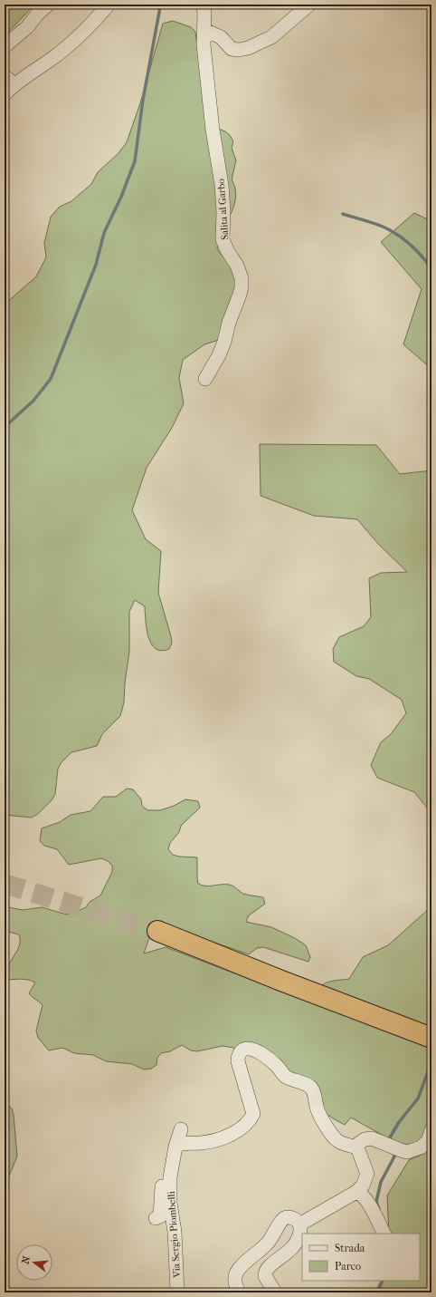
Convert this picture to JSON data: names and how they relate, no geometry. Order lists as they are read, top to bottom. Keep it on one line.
{"streets":{"street":["Salita al Garbo","Via Sergio Piombelli"]},"legend":["Strada","Parco"],"north":"left"}
